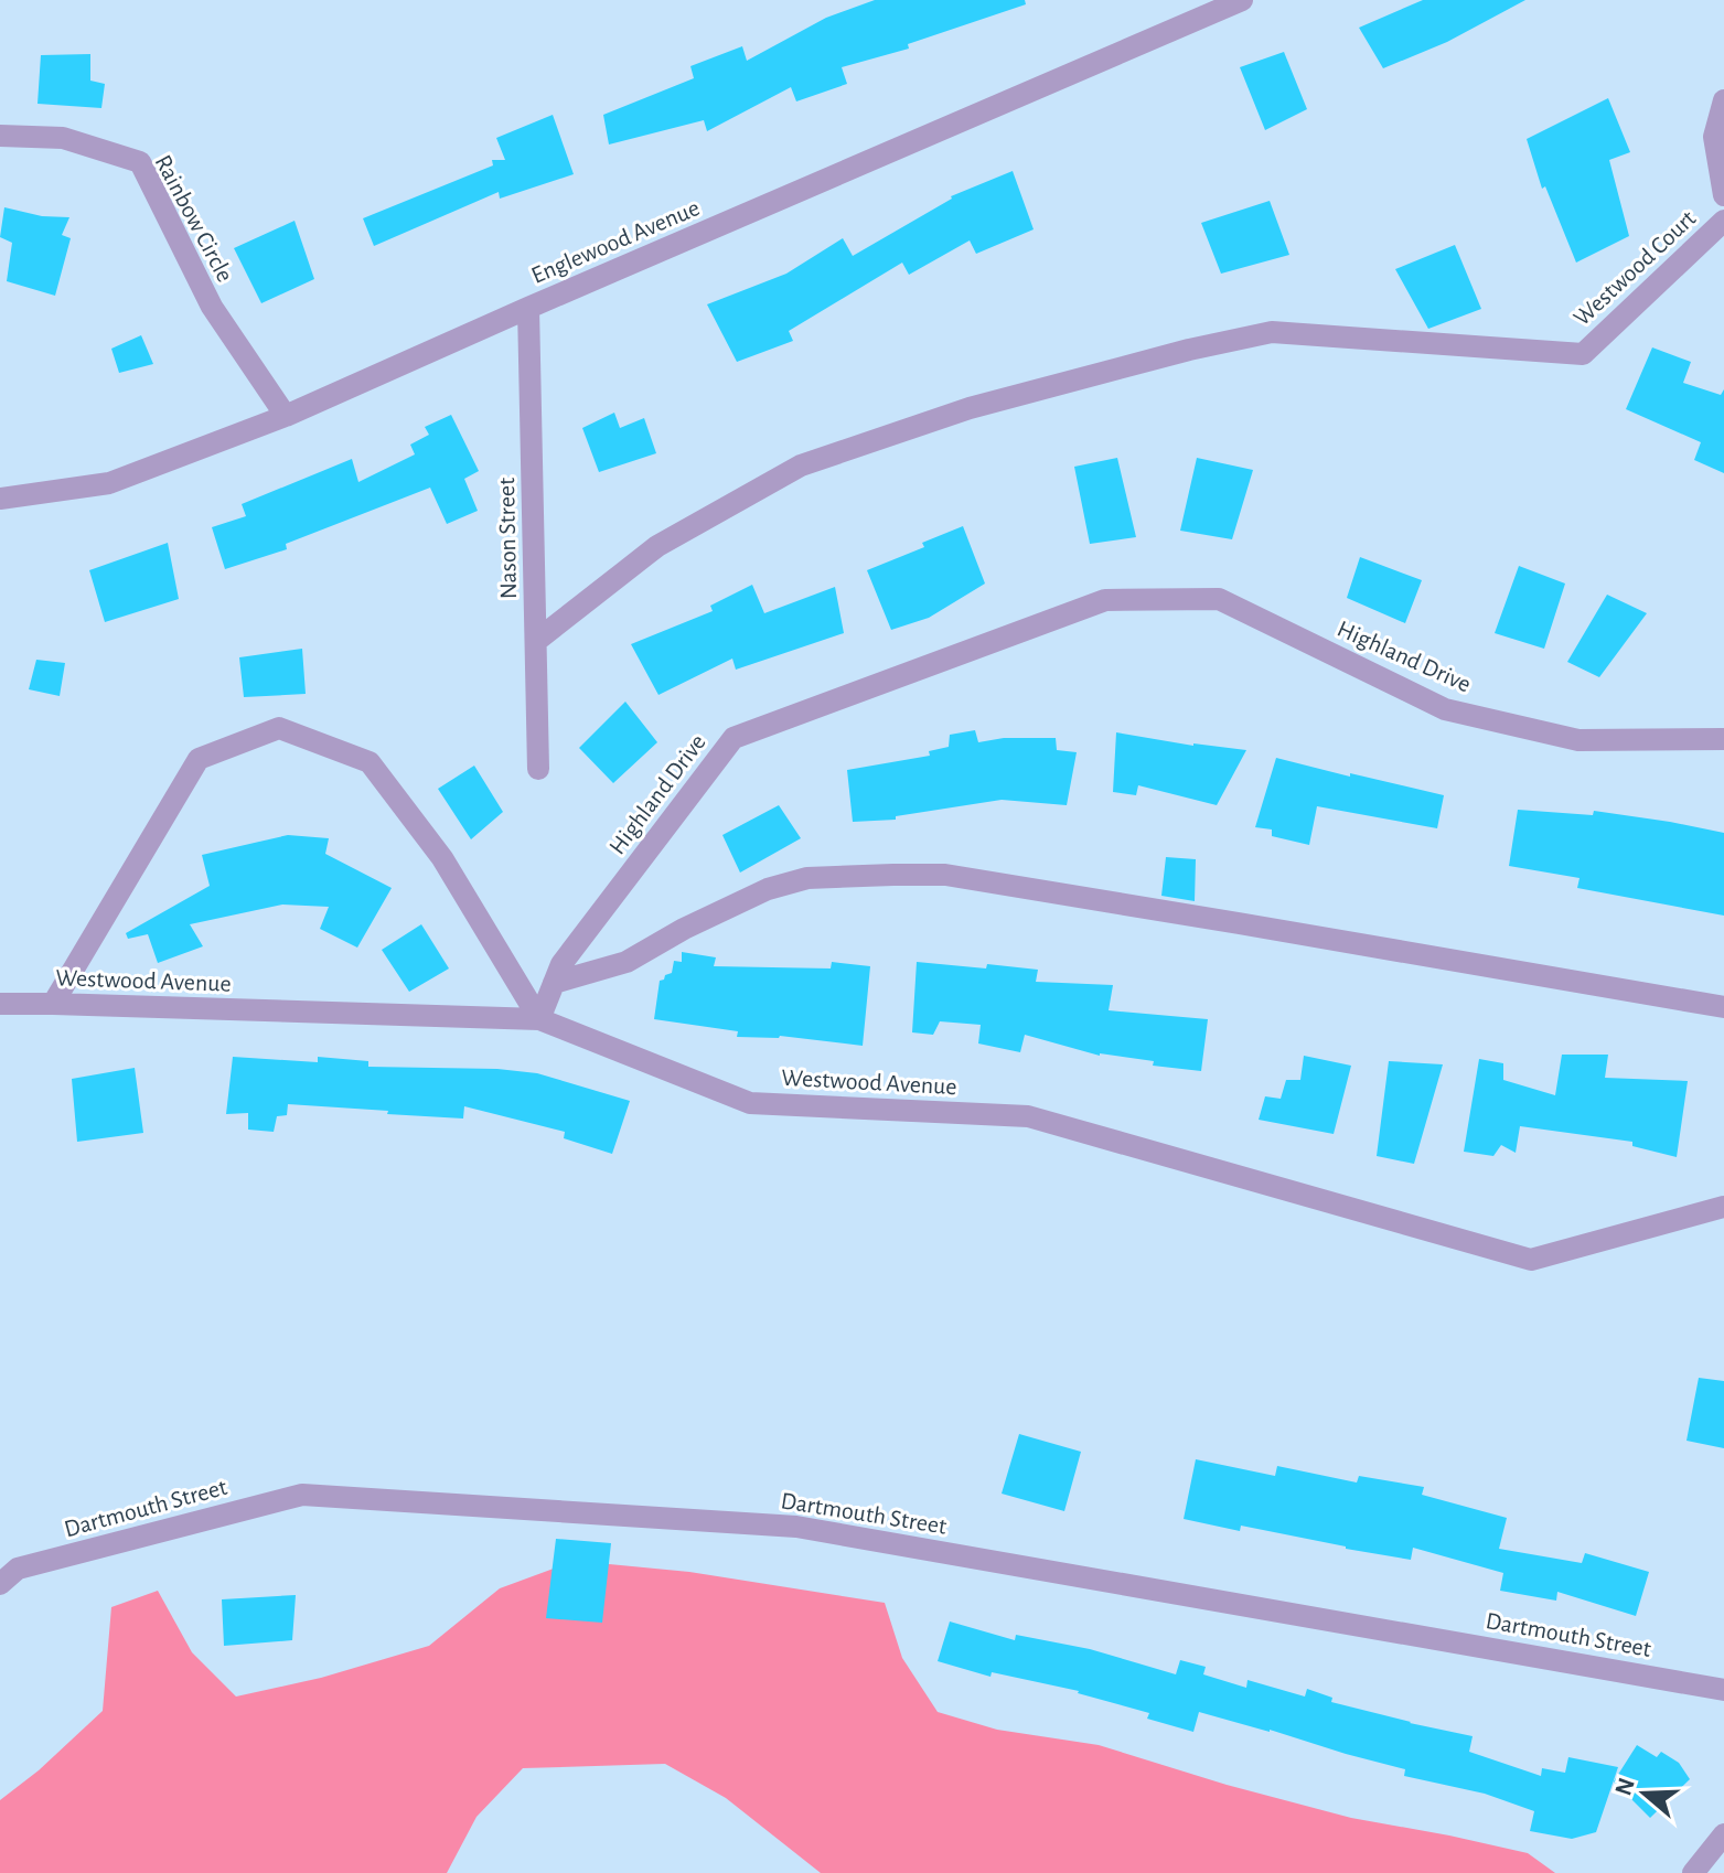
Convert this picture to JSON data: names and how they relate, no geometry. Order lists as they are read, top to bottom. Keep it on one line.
{"streets":{"street":["Rainbow Circle","Englewood Avenue","Westwood Court","Nason Street","Highland Drive","Westwood Avenue","Dartmouth Street"]},"crossings":[["Rainbow Circle","Englewood Avenue"],["Englewood Avenue","Nason Street"],["Westwood Court","Nason Street"],["Highland Drive","Westwood Avenue"]],"north":"left"}
